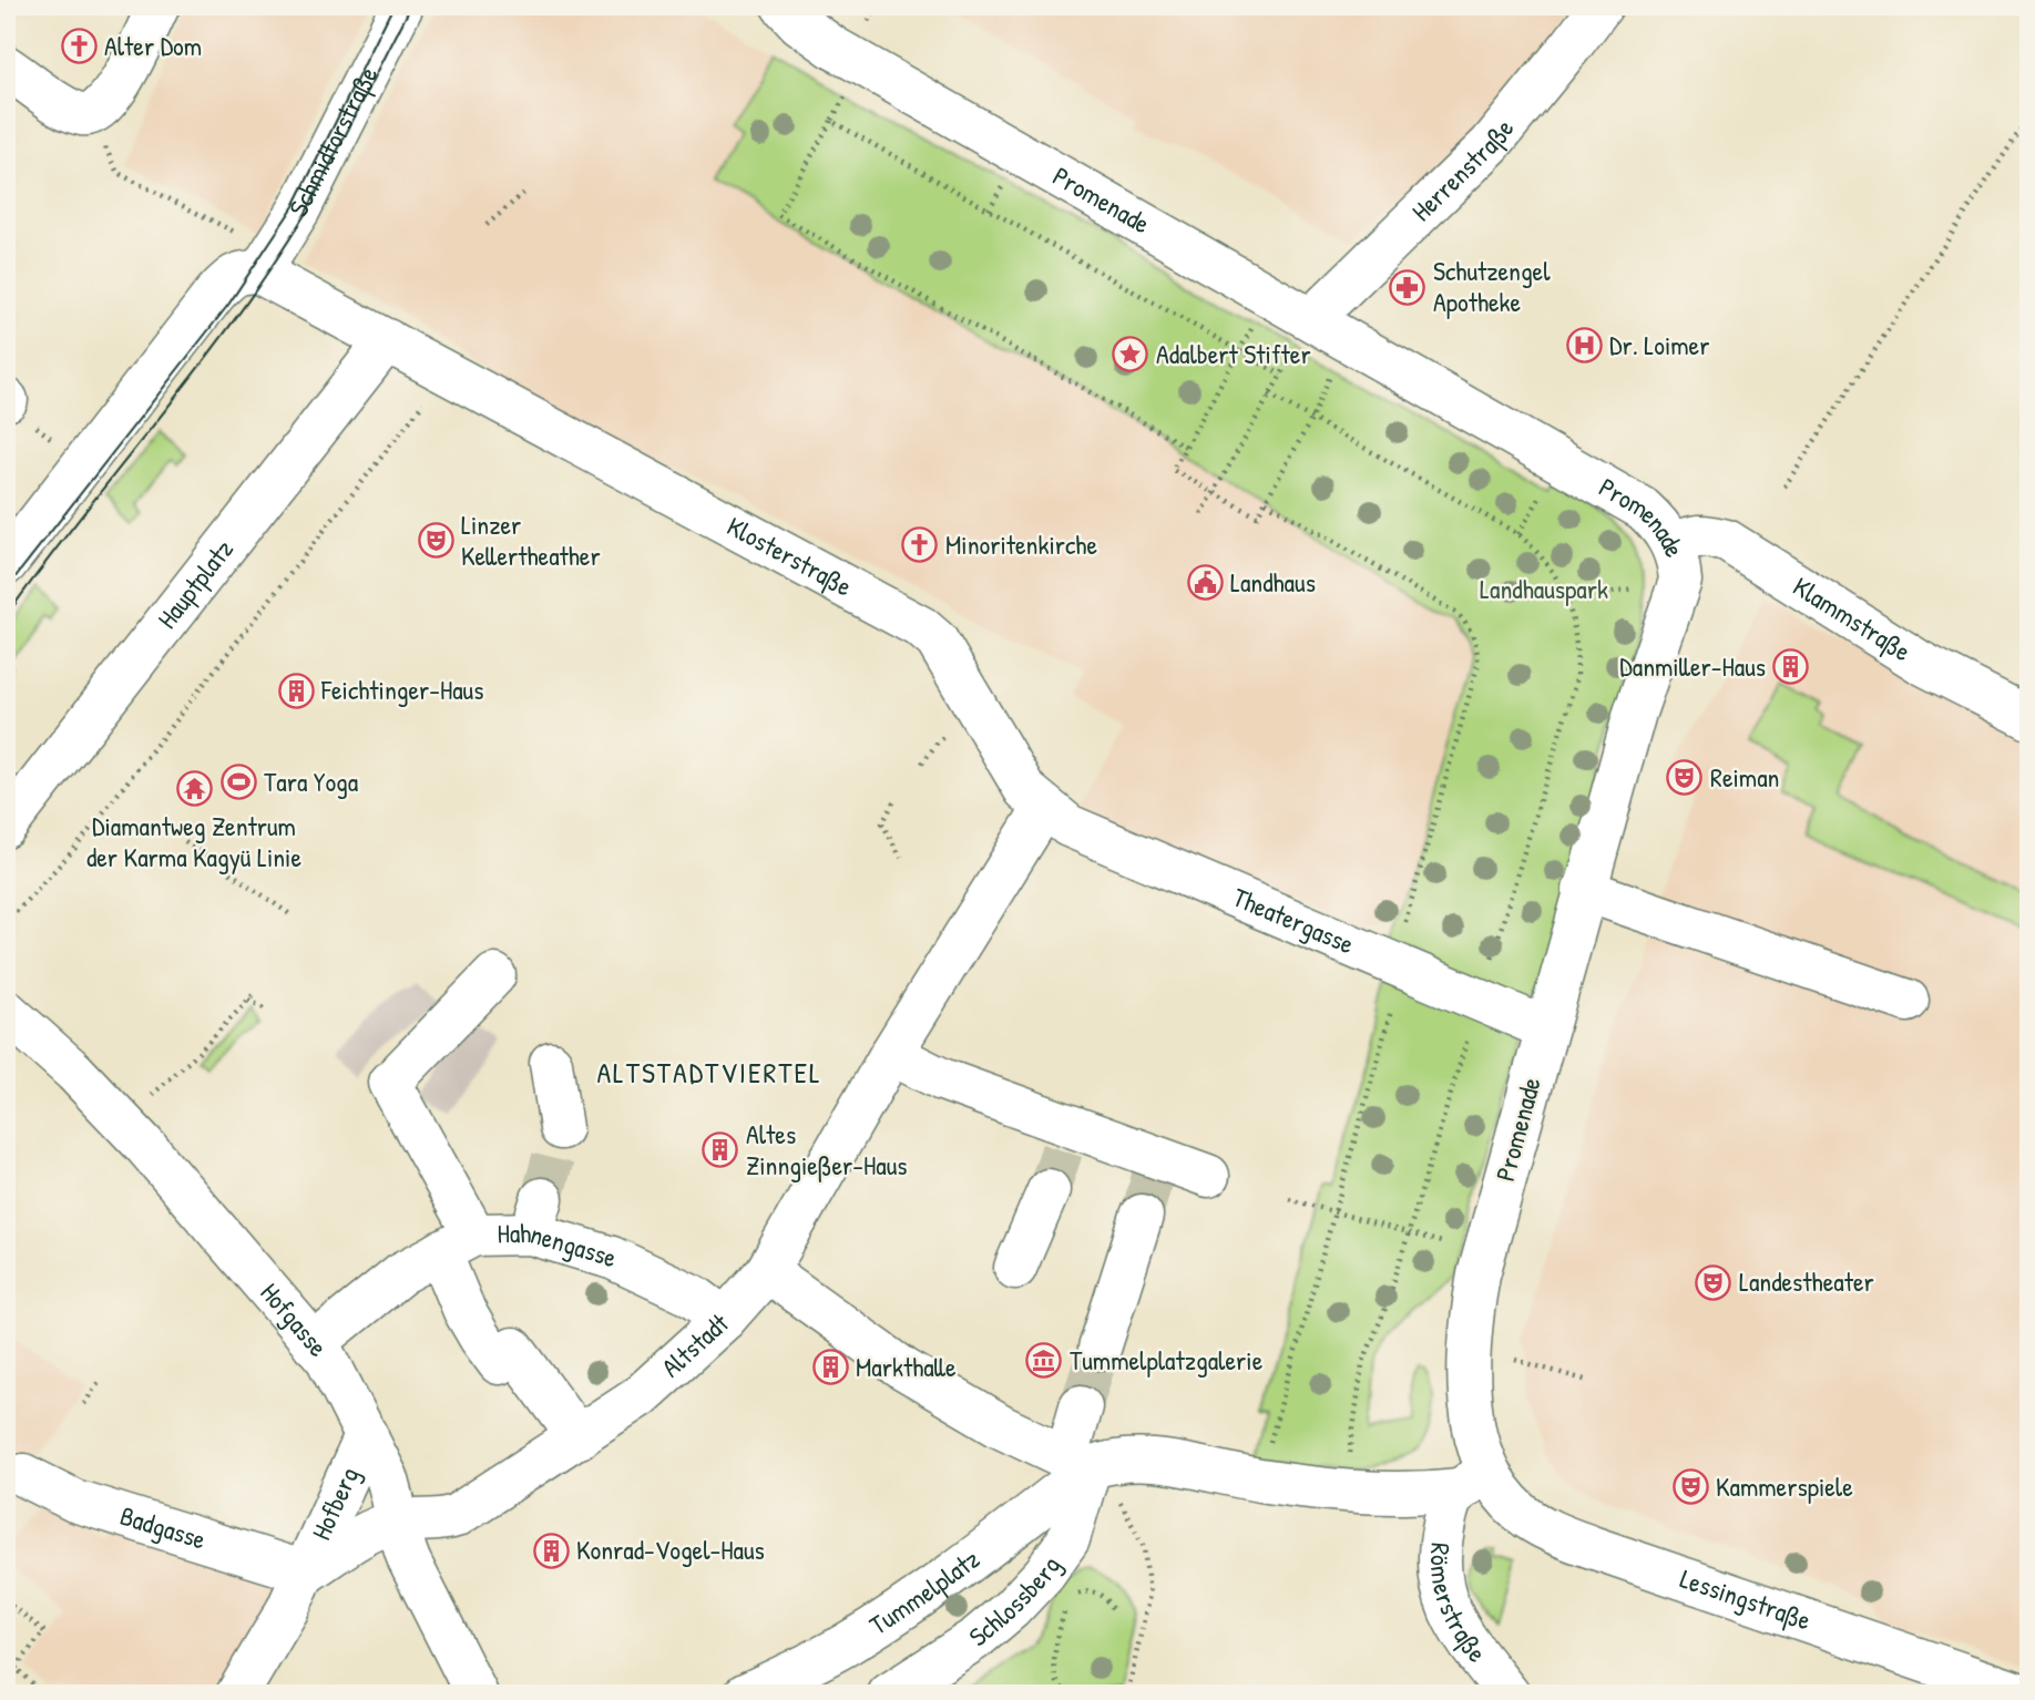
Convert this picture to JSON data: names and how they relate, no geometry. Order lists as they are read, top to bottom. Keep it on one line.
{"streets":{"street":["Schmidtorstraße","Herrenstraße","Promenade","Klosterstraße","Hauptplatz","Klammstraße","Theatergasse","Hahnengasse","Hofgasse","Altstadt","Hofberg","Badgasse","Tummelplatz","Schlossberg","Römerstraße","Lessingstraße"]},"crossings":[["Herrenstraße","Promenade"],["Promenade","Klammstraße"],["Promenade","Theatergasse"],["Promenade","Tummelplatz"],["Promenade","Römerstraße"],["Promenade","Lessingstraße"],["Klosterstraße","Theatergasse"],["Klosterstraße","Altstadt"],["Theatergasse","Altstadt"],["Hahnengasse","Hofgasse"],["Hahnengasse","Altstadt"],["Hofgasse","Altstadt"],["Hofgasse","Hofberg"],["Altstadt","Hofberg"],["Hofberg","Badgasse"],["Tummelplatz","Schlossberg"],["Tummelplatz","Römerstraße"],["Tummelplatz","Lessingstraße"],["Römerstraße","Lessingstraße"]],"districts":["ALTSTADTVIERTEL"],"parks":["Landhauspark"],"places":{"church":["Alter Dom","Minoritenkirche"],"pharmacy":["Schutzengel Apotheke"],"hospital":["Dr. Loimer"],"place":["Adalbert Stifter"],"theatre":["Linzer Kellertheather","Reiman","Landestheater","Kammerspiele"],"public building":["Landhaus"],"building":["Danmiller-Haus","Feichtinger-Haus","Altes Zinngießer-Haus","Markthalle","Konrad-Vogel-Haus"],"sports":["Tara Yoga"],"temple":["Diamantweg Zentrum der Karma Kagyü Linie"],"museum":["Tummelplatzgalerie"]}}
